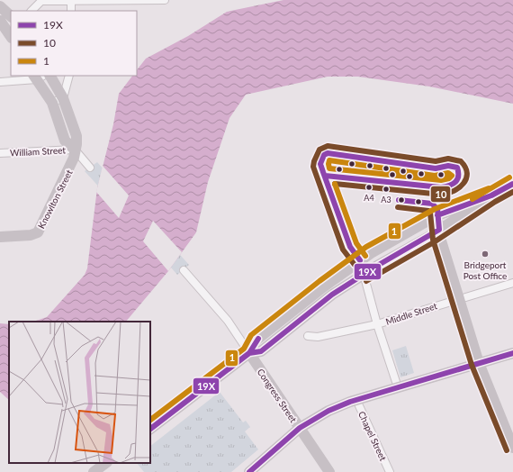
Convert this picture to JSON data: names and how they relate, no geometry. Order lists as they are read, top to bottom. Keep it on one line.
{"streets":{"main road":["Knowlton Street","Congress Street"],"street":["William Street","Middle Street","Chapel Street"]},"crossings":[["William Street","Knowlton Street"]],"places":["A4","A3","Bridgeport Post Office"],"lines":["transit line 10","transit line 19X","transit line 1"],"legend":["19X","10","1"]}
